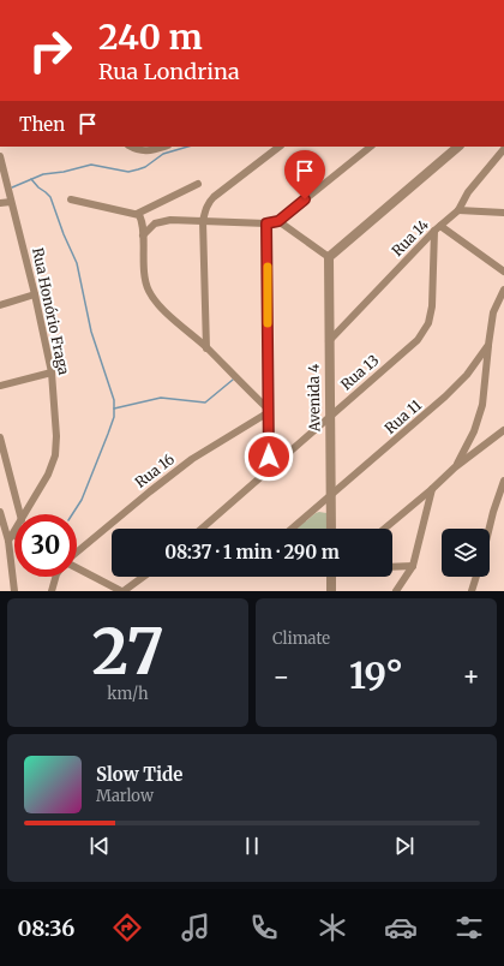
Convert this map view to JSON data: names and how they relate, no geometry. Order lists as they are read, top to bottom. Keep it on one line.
{"streets":{"street":["Rua 14","Rua Honório Fraga","Rua 13","Avenida 4","Rua 11","Rua 16"]},"crossings":[["Rua 14","Rua 13"],["Rua 14","Avenida 4"],["Rua 13","Avenida 4"],["Avenida 4","Rua 11"]],"page":{"turn":["240 m","Rua Londrina"],"then":"Then","limit":"30","trip":"08:37 · 1 min · 290 m","tile":[["27","km/h"],"Climate"],"heat":["−","19°","+"],"song":["Slow Tide","Marlow"],"tabs":"08:36"}}
